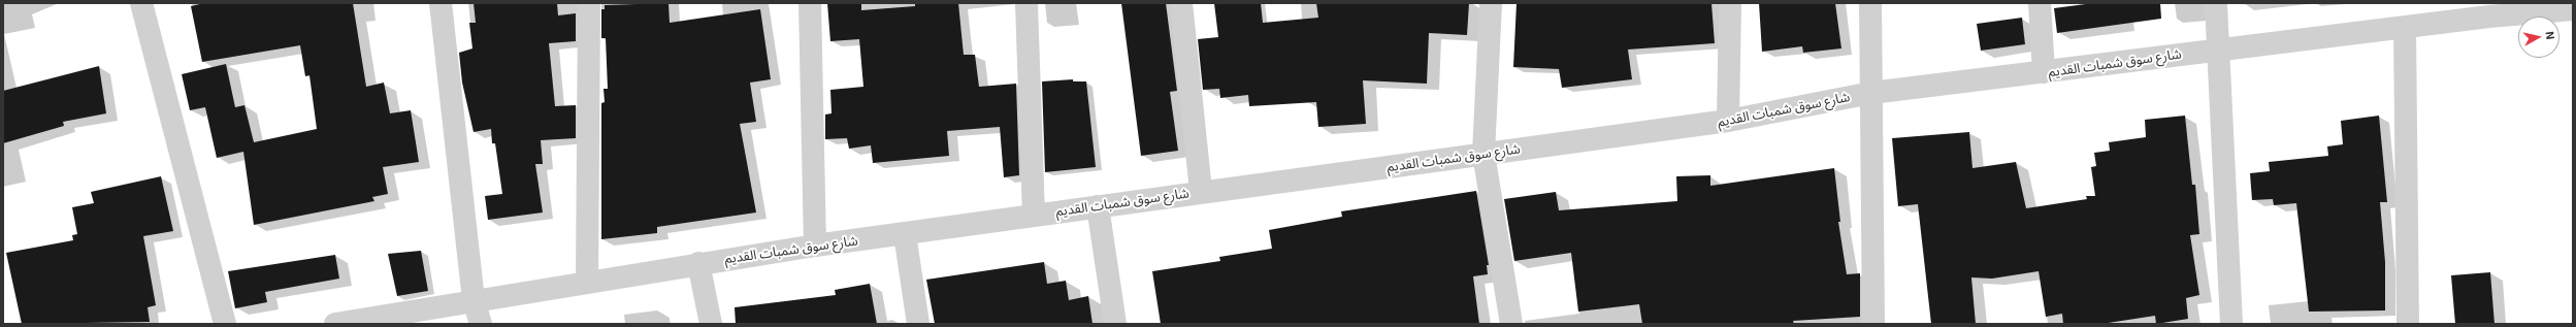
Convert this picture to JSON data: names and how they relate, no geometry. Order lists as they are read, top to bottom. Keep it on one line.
{"streets":{"street":["شارع سوق شمبات القديم"]},"north":"right"}
